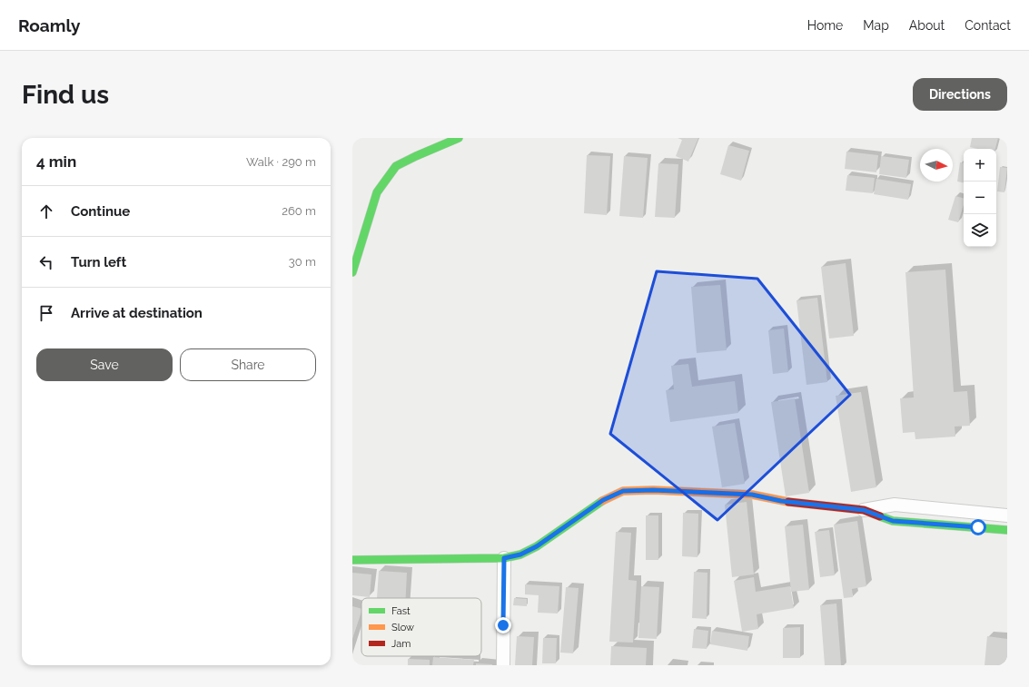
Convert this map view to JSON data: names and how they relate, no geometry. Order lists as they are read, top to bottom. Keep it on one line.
{"legend":["Fast","Slow","Jam"],"north":"right","page":{"header":"Roamly","nav":["Home","Map","About","Contact"],"buttons":["Directions",["Save","Share"]],"title":"Find us","heading":["4 min","Walk · 290 m"],"map_buttons":["+","−"],"list":[["Continue","260 m"],["Turn left","30 m"],"Arrive at destination"]}}
